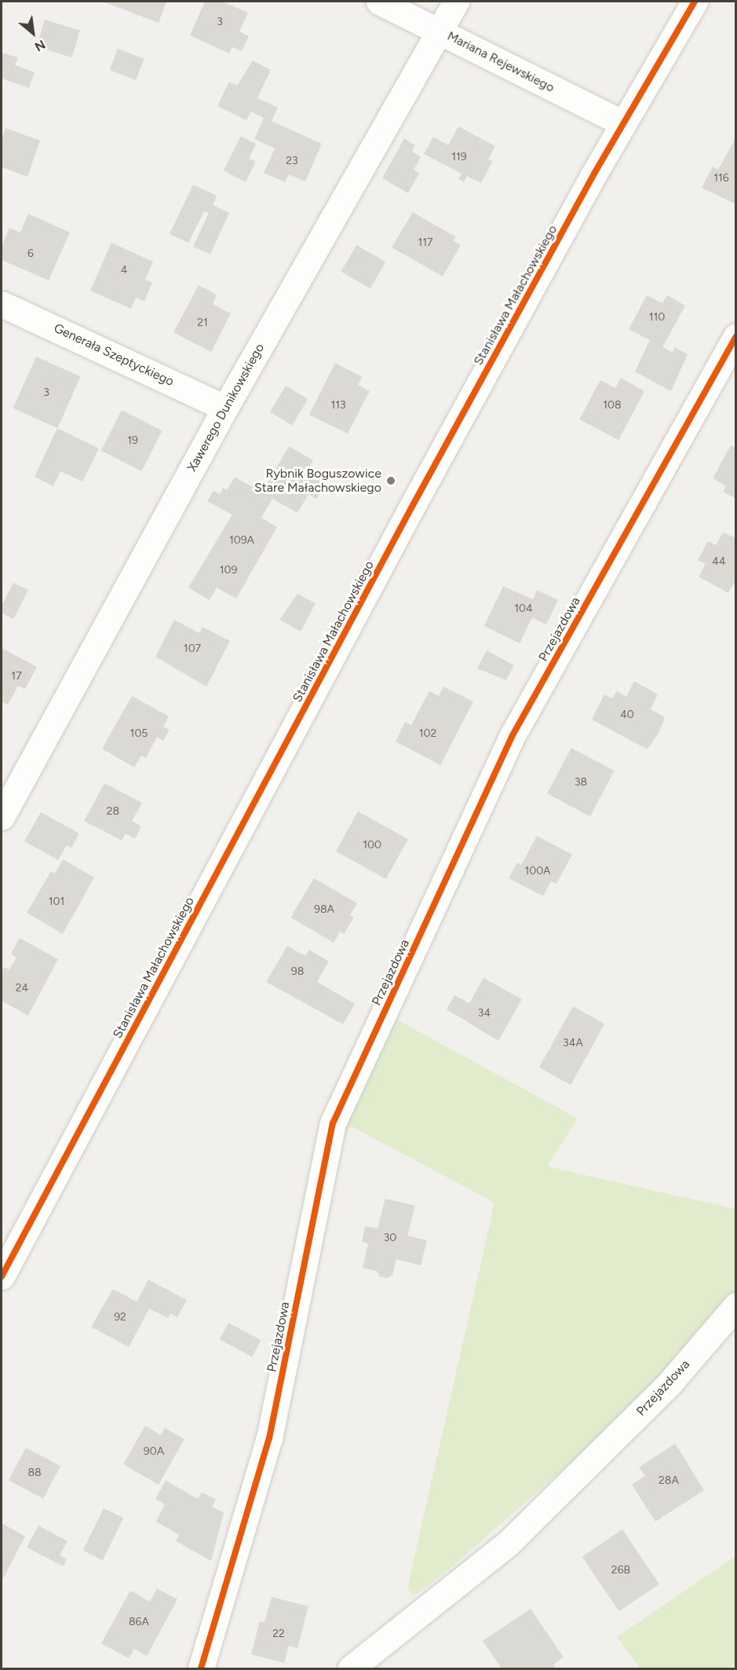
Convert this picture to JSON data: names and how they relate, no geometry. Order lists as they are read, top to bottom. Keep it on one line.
{"streets":{"street":["Mariana Rejewskiego","Stanisława Małachowskiego","Generała Szeptyckiego","Xawerego Dunikowskiego","Przejazdowa"]},"crossings":[["Mariana Rejewskiego","Stanisława Małachowskiego"],["Mariana Rejewskiego","Xawerego Dunikowskiego"],["Generała Szeptyckiego","Xawerego Dunikowskiego"]],"places":["Rybnik Boguszowice Stare Małachowskiego"],"house_numbers":["3","119","23","116","117","6","4","110","21","3","113","108","19","109A","44","109","104","107","17","40","105","102","38","28","100","100A","101","98A","98","24","34","34A","30","92","90A","88","28A","26B","86A","22"],"north":"bottom right"}
